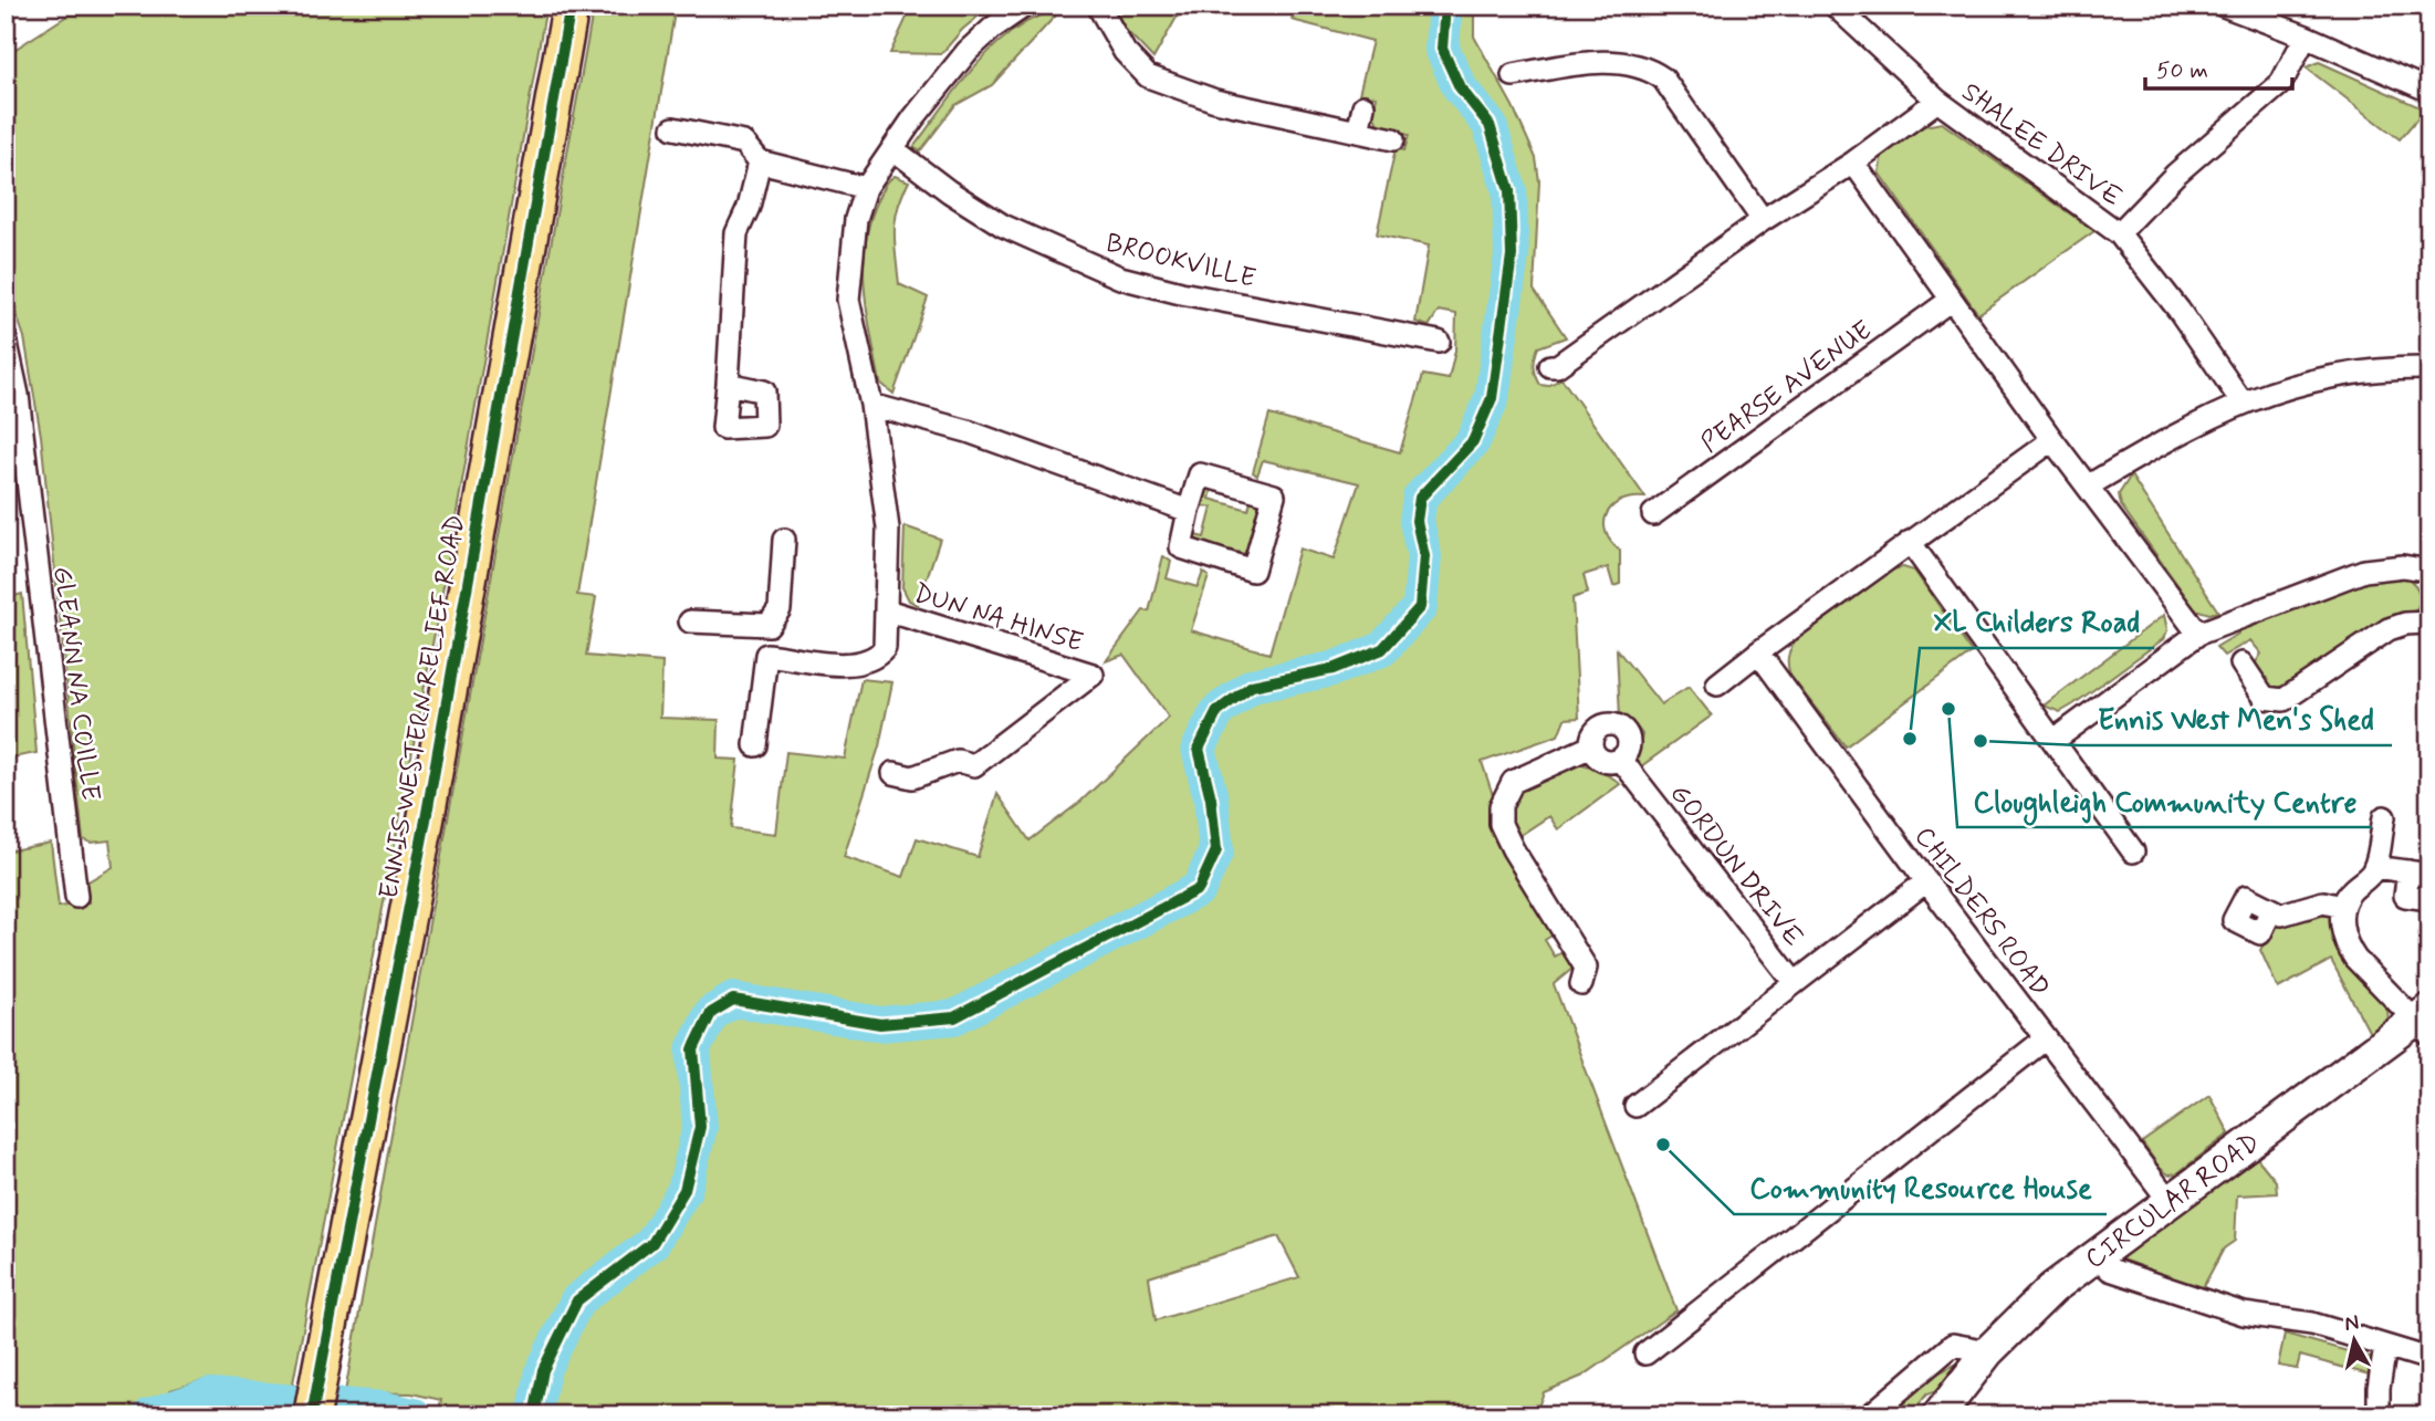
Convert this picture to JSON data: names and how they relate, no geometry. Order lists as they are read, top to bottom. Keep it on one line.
{"streets":{"main road":["ENNIS WESTERN RELIEF ROAD","CIRCULAR ROAD"],"street":["SHALEE DRIVE","BROOKVILLE","PEARSE AVENUE","DUN NA HINSE","GLEANN NA COILLE","GORDUN DRIVE","CHILDERS ROAD"]},"crossings":[["BROOKVILLE","DUN NA HINSE"],["GORDUN DRIVE","CHILDERS ROAD"],["CHILDERS ROAD","CIRCULAR ROAD"]],"places":["Cloughleigh Community Centre","XL Childers Road","Ennis West Men's Shed","Community Resource House"],"scale_bar":"50 m","north":"top"}
